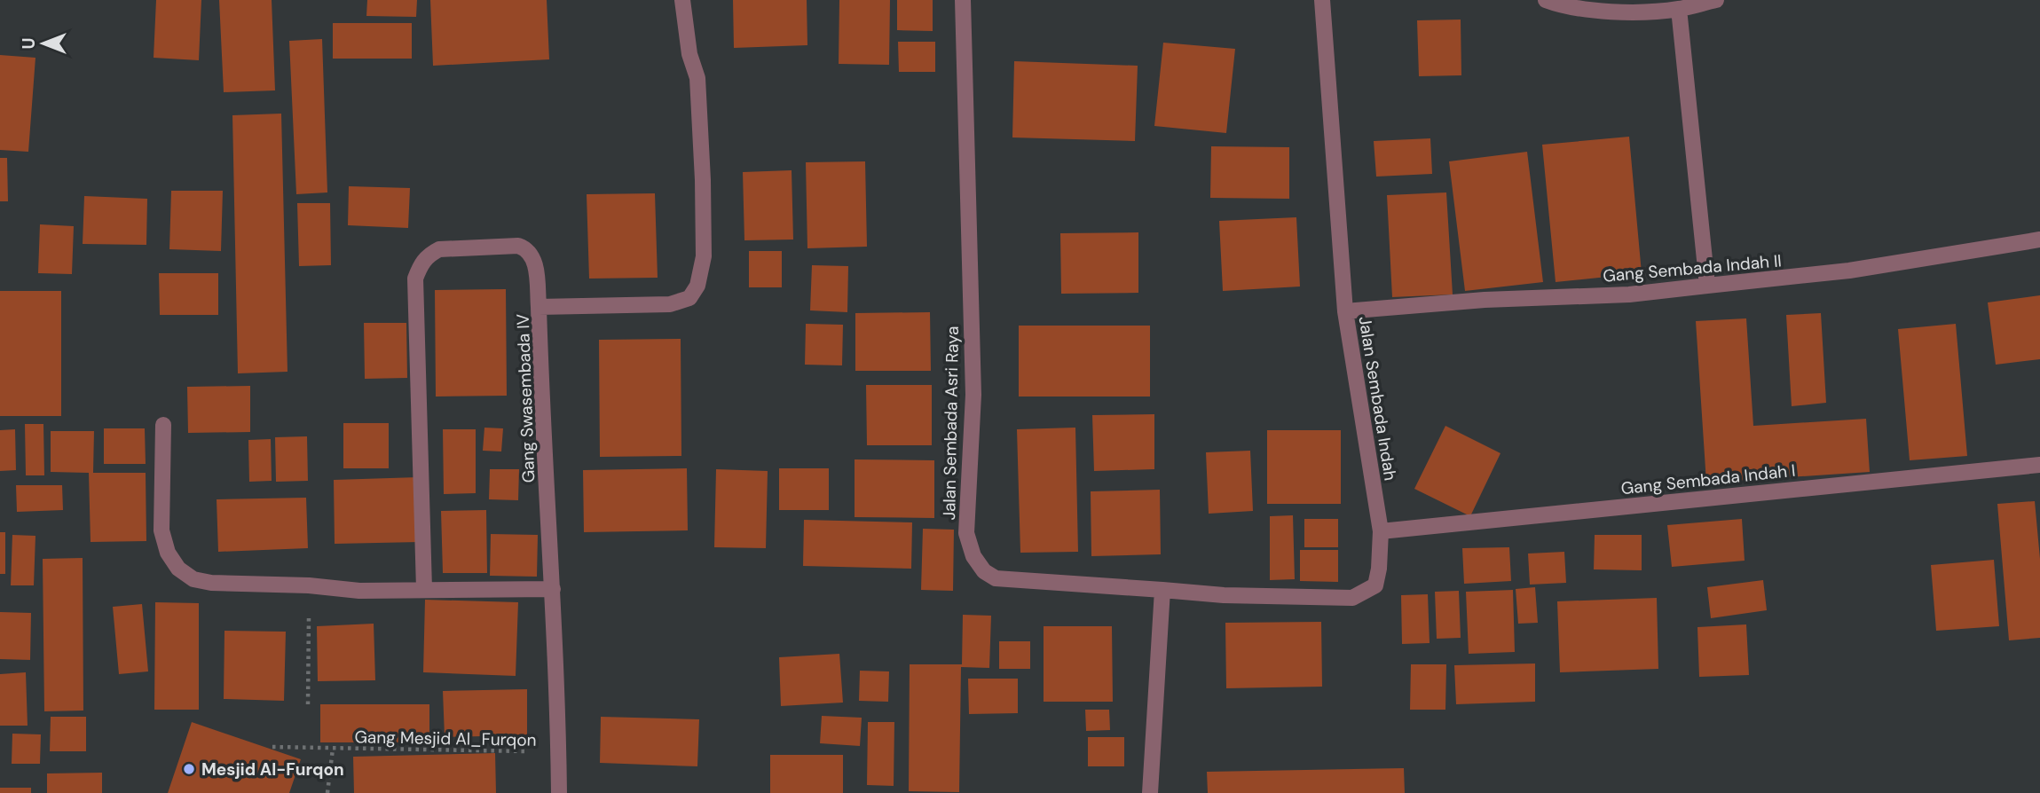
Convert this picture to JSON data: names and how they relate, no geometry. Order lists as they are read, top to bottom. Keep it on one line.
{"streets":{"street":["Gang Sembada Indah II","Gang Swasembada IV","Jalan Sembada Indah","Jalan Sembada Asri Raya","Gang Sembada Indah I"],"path":["Gang Mesjid Al_Furqon"]},"crossings":[["Gang Sembada Indah II","Jalan Sembada Indah"],["Gang Swasembada IV","Gang Mesjid Al_Furqon"],["Jalan Sembada Indah","Jalan Sembada Asri Raya"],["Jalan Sembada Indah","Gang Sembada Indah I"]],"places":["Mesjid Al-Furqon"],"north":"left"}
